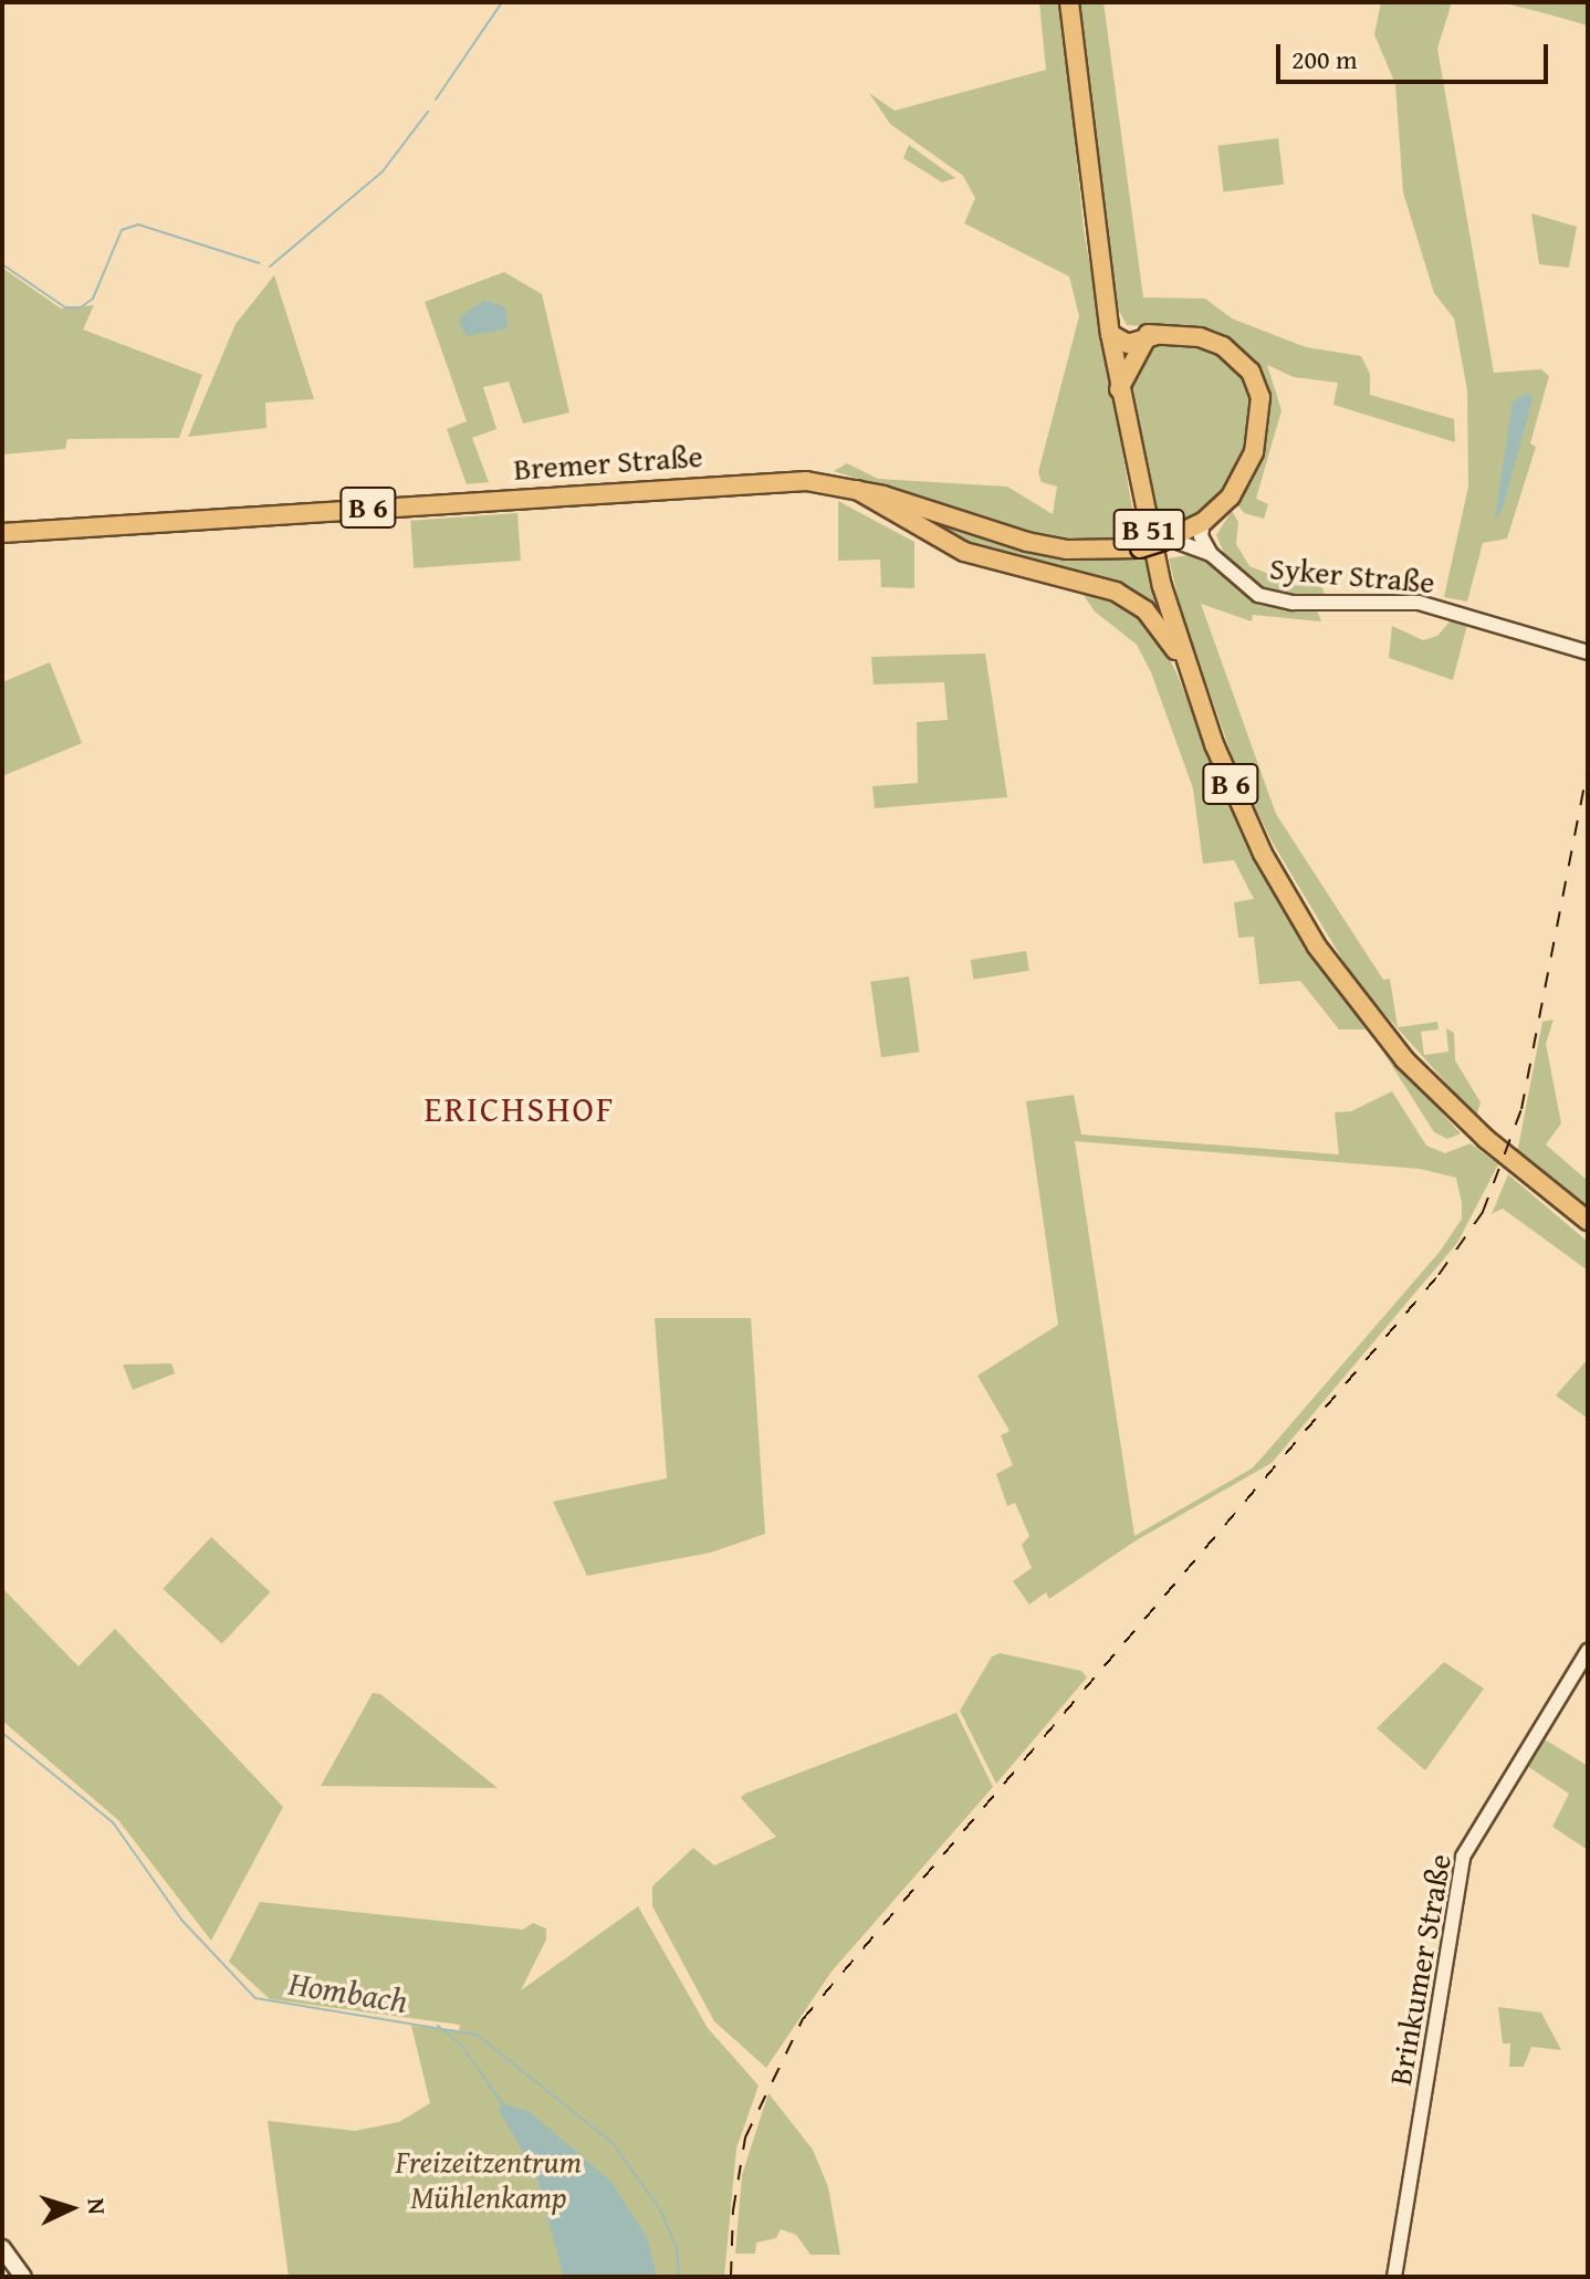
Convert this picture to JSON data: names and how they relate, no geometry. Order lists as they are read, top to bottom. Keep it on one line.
{"streets":{"main road":["Bremer Straße","B 6","B 51"],"street":["Syker Straße","Brinkumer Straße"]},"crossings":[["Bremer Straße","B 6"],["Bremer Straße","Syker Straße"],["B 6","B 51"],["B 6","Syker Straße"]],"districts":["ERICHSHOF"],"water":["Hombach"],"parks":["Freizeitzentrum Mühlenkamp"],"scale_bar":"200 m","north":"right"}
